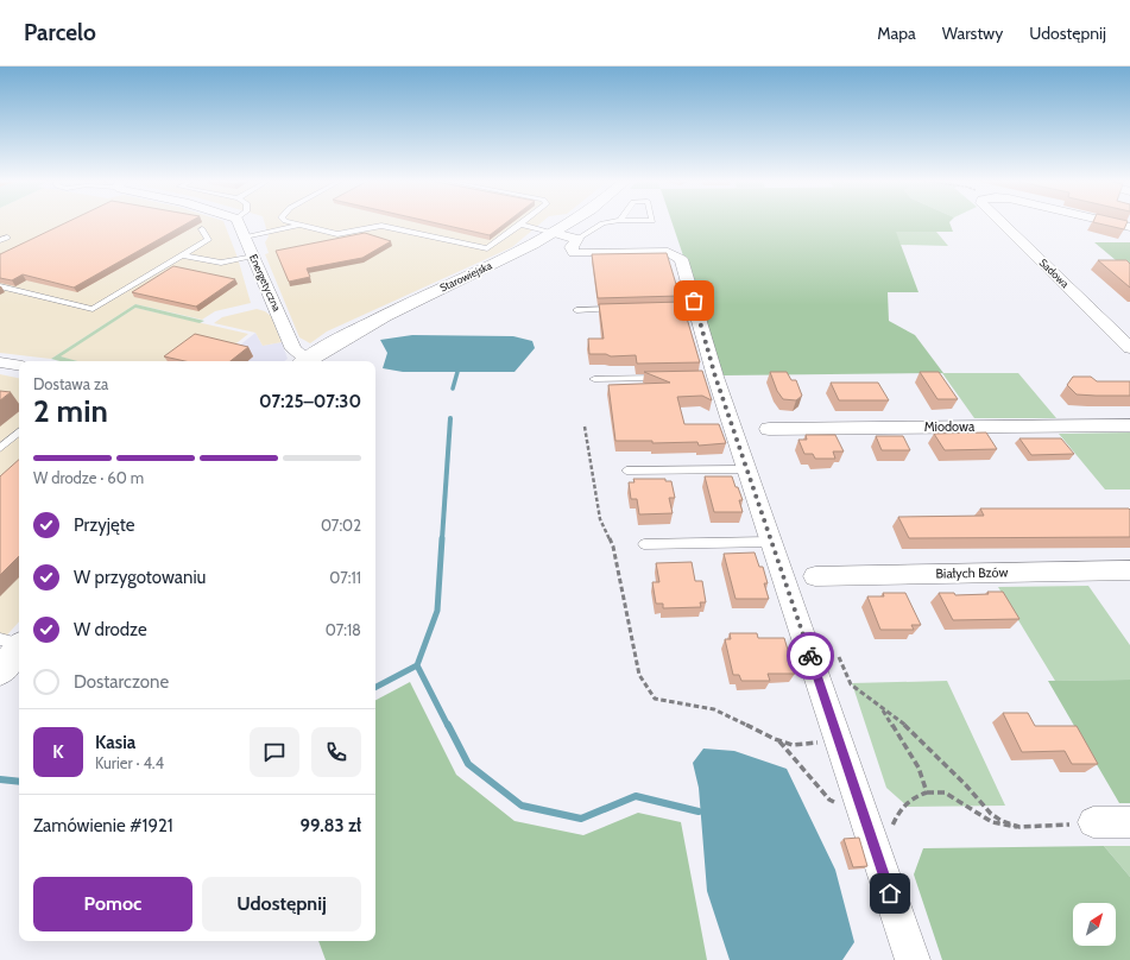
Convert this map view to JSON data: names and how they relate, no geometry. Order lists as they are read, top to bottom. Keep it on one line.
{"streets":{"street":["Sadowa","Starowiejska","Energetyczna","Miodowa","Białych Bzów"]},"north":"top right","page":{"header":"Parcelo","nav":["Mapa","Warstwy","Udostępnij"],"heading":["2 min","Dostawa za","07:25–07:30"],"panel":["Kasia","Kurier · 4.4","Zamówienie #1921","99.83 zł"],"bar":"W drodze · 60 m","list":[["Przyjęte","07:02"],["W przygotowaniu","07:11"],["W drodze","07:18"],"Dostarczone"],"round":"K","buttons":["Pomoc","Udostępnij"]}}
